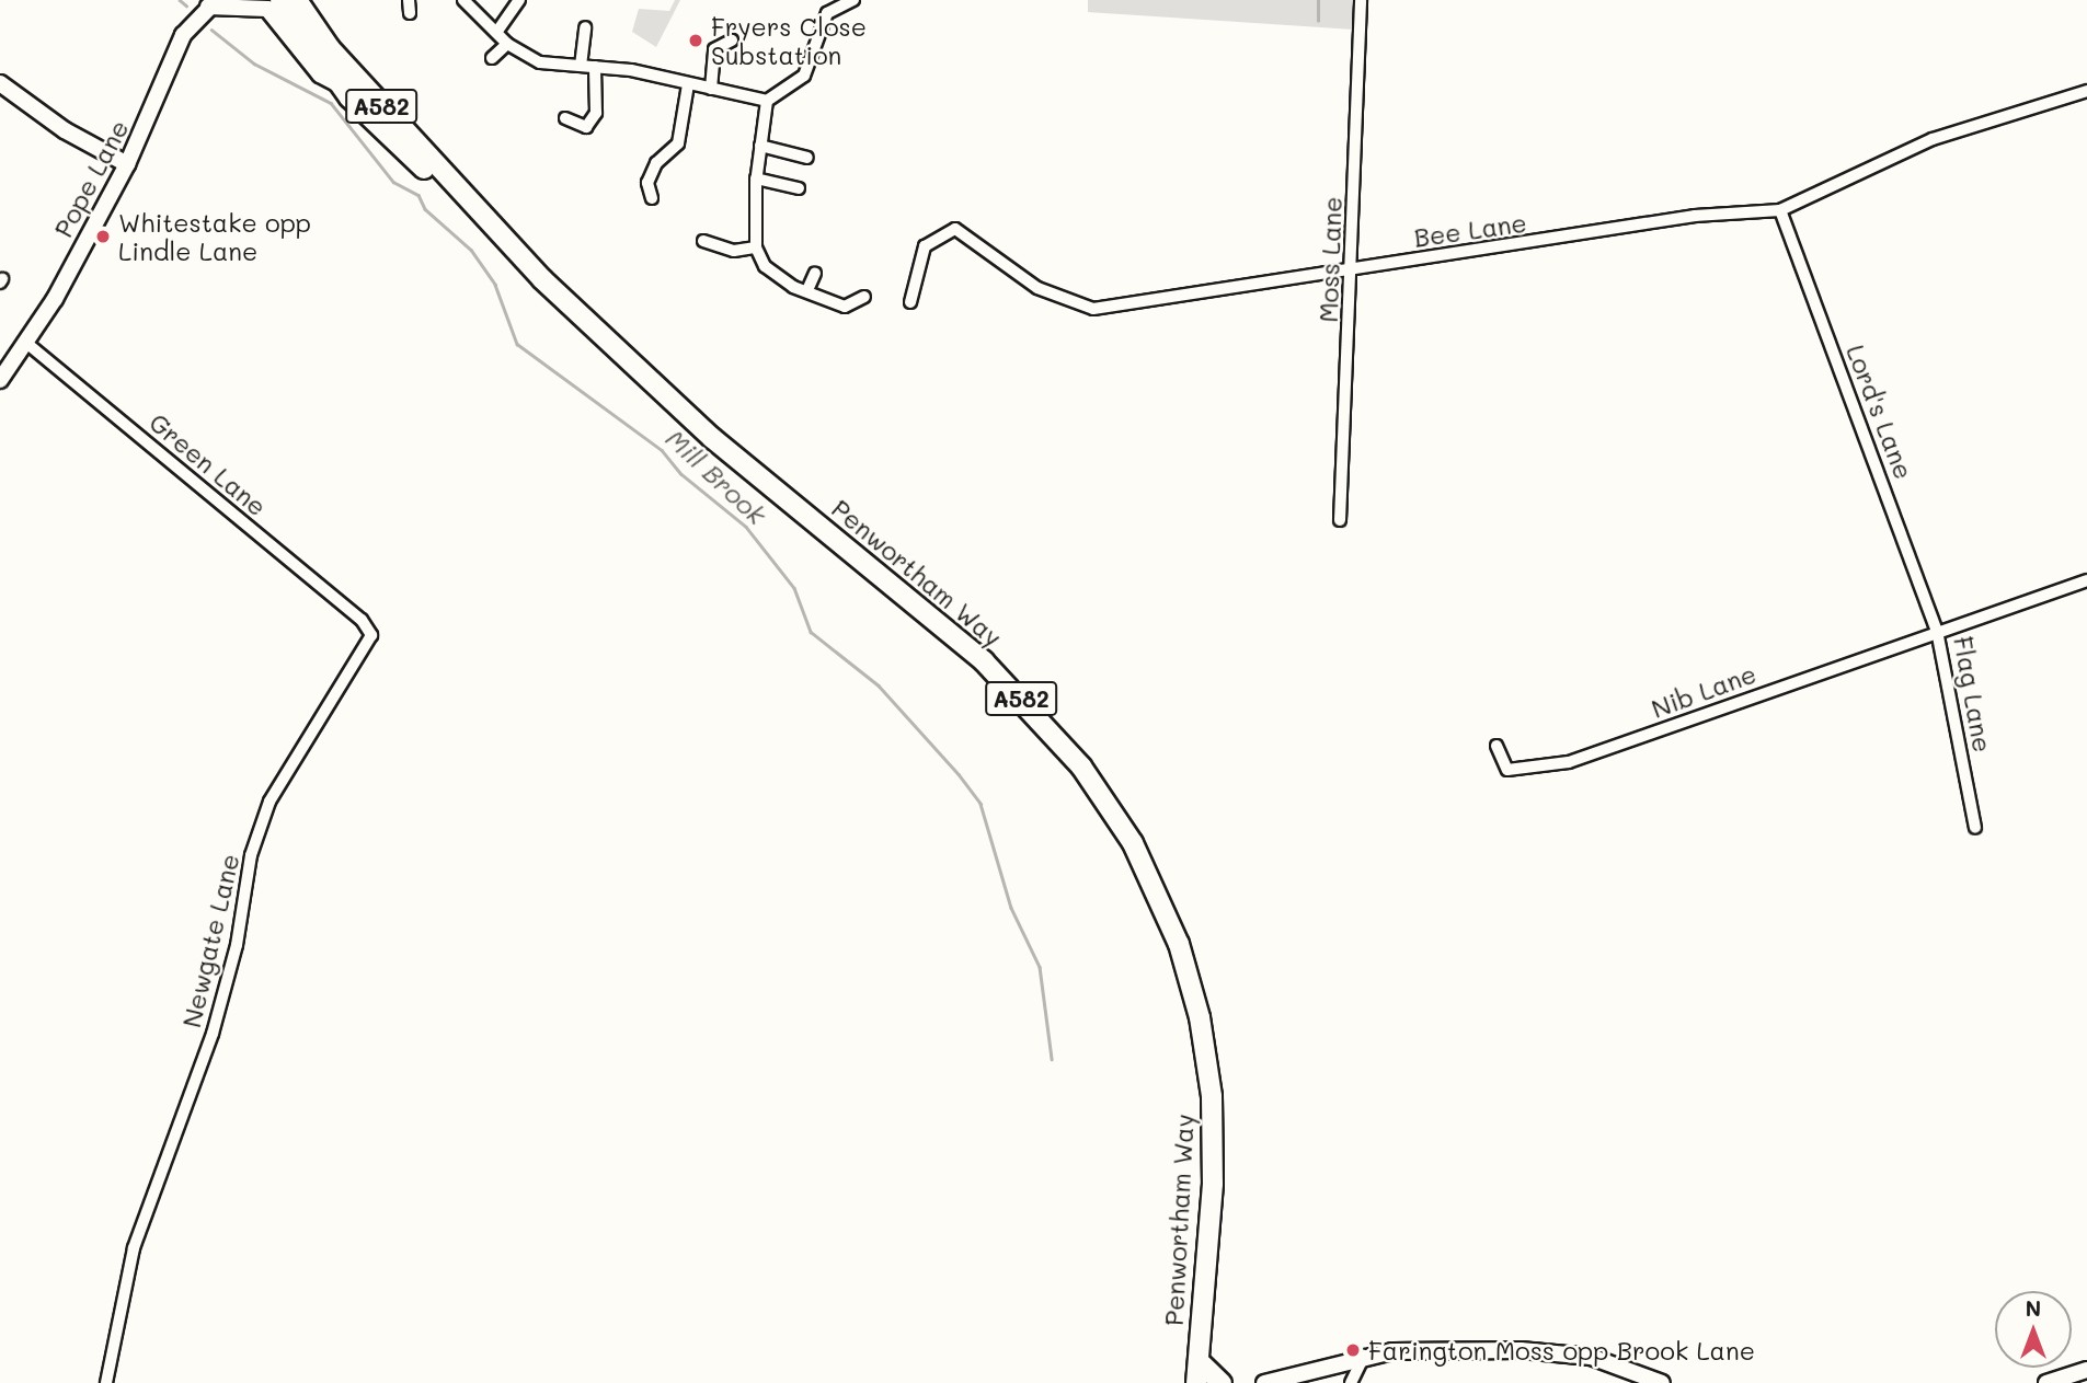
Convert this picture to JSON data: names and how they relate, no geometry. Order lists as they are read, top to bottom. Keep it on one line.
{"streets":{"highway":["A582","Penwortham Way"],"street":["Pope Lane","Bee Lane","Moss Lane","Lord's Lane","Green Lane","Nib Lane","Flag Lane","Newgate Lane"]},"crossings":[["Pope Lane","Green Lane"],["Bee Lane","Moss Lane"],["Bee Lane","Lord's Lane"],["Lord's Lane","Nib Lane"],["Lord's Lane","Flag Lane"],["Green Lane","Newgate Lane"],["Nib Lane","Flag Lane"]],"water":["Mill Brook"],"places":["Fryers Close Substation","Whitestake opp Lindle Lane","Farington Moss opp Brook Lane"],"north":"top"}
